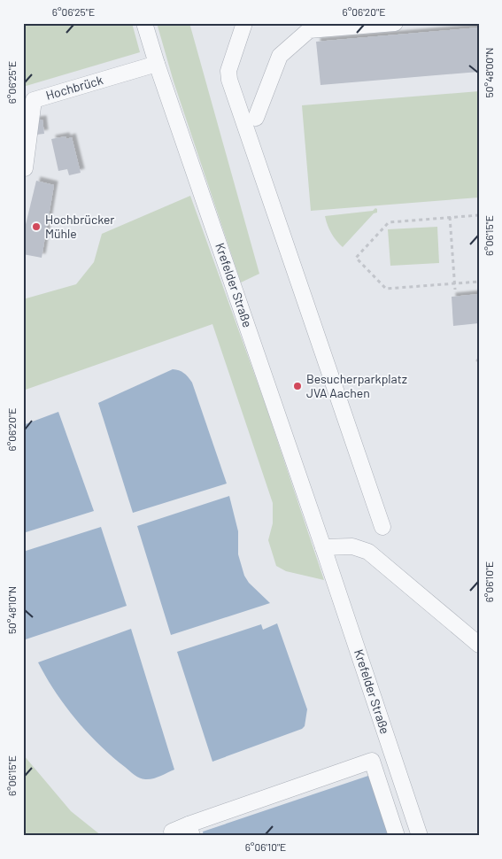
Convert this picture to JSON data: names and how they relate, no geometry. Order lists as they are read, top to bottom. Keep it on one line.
{"streets":{"street":["Hochbrück","Krefelder Straße"]},"crossings":[["Hochbrück","Krefelder Straße"]],"places":["Hochbrücker Mühle","Besucherparkplatz JVA Aachen"],"coordinates":["6°06'25\"E","6°06'20\"E","50°48'00\"N","6°06'15\"E","6°06'10\"E","50°48'10\"N"]}
